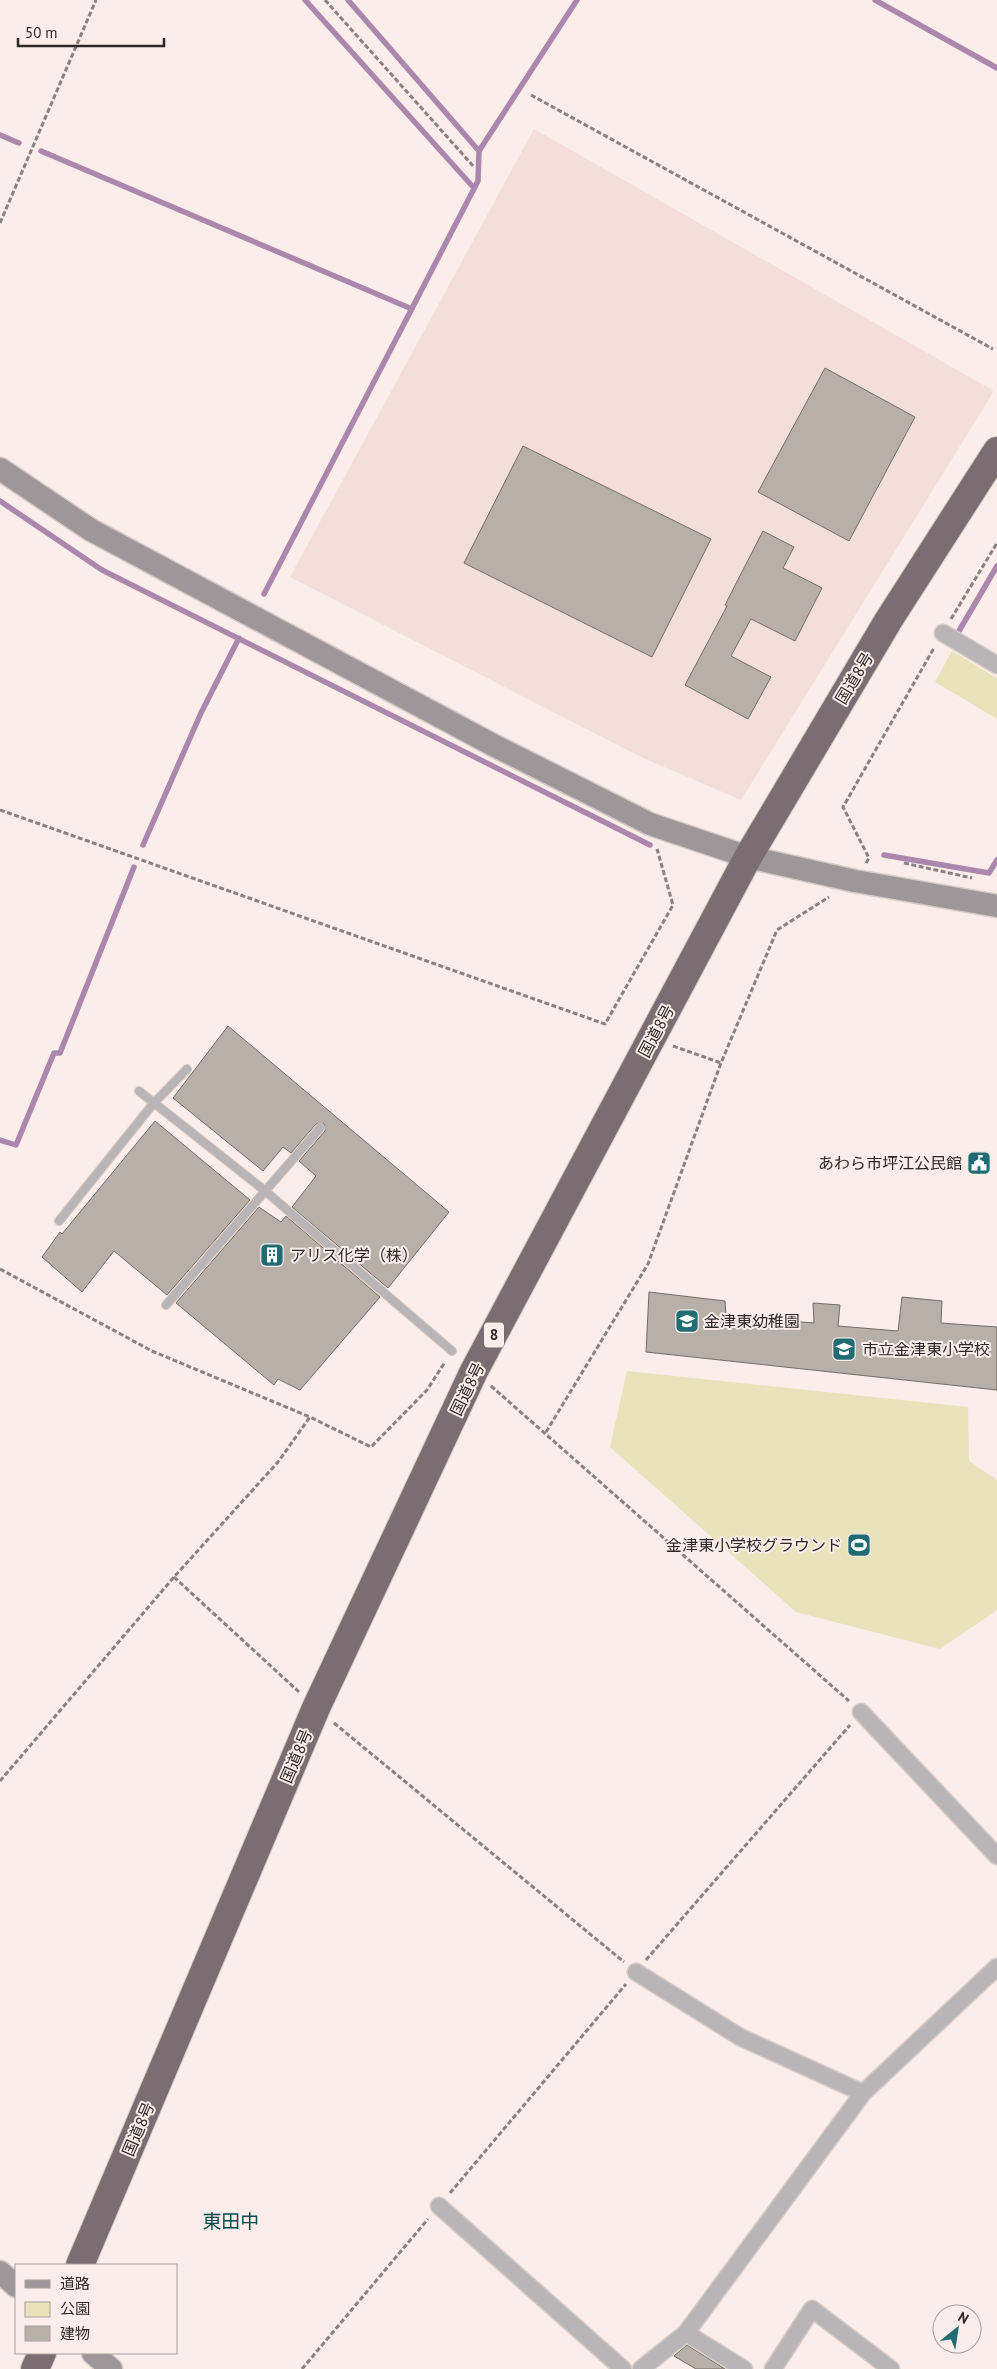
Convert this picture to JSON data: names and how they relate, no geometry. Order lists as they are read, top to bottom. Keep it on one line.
{"streets":{"highway":["国道8号","8"]},"districts":["東田中"],"places":{"public building":["あわら市坪江公民館"],"building":["アリス化学（株）"],"school or university":["金津東幼稚園","市立金津東小学校"],"sports":["金津東小学校グラウンド"]},"legend":["道路","公園","建物"],"scale_bar":"50 m","north":"top right"}
